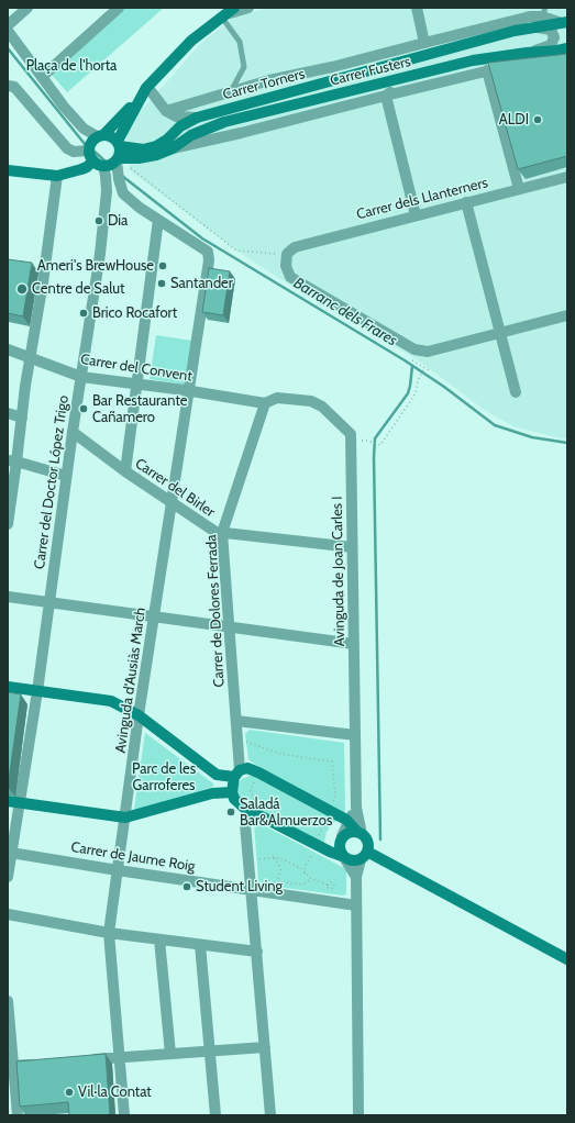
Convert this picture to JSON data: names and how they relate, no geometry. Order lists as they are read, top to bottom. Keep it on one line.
{"streets":{"street":["Carrer Fusters","Carrer Torners","Carrer dels Llanterners","Carrer del Convent","Carrer del Doctor López Trigo","Carrer del Birler","Avinguda de Joan Carles I","Carrer de Dolores Ferrada","Avinguda d'Ausiàs March","Carrer de Jaume Roig"]},"crossings":[["Carrer Fusters","Carrer Torners"],["Carrer Fusters","Carrer del Doctor López Trigo"],["Carrer Torners","Carrer del Doctor López Trigo"],["Carrer del Convent","Carrer del Doctor López Trigo"],["Carrer del Convent","Carrer de Dolores Ferrada"],["Carrer del Convent","Avinguda d'Ausiàs March"],["Carrer del Doctor López Trigo","Carrer del Birler"],["Carrer del Doctor López Trigo","Carrer de Jaume Roig"],["Carrer del Birler","Avinguda de Joan Carles I"],["Carrer del Birler","Carrer de Dolores Ferrada"],["Carrer del Birler","Avinguda d'Ausiàs March"],["Avinguda d'Ausiàs March","Carrer de Jaume Roig"]],"water":["Barranc dels Frares"],"parks":["Plaça de l'horta","Parc de les Garroferes"],"places":["ALDI","Dia","Ameri's BrewHouse","Santander","Centre de Salut","Brico Rocafort","Bar Restaurante Cañamero","Saladá Bar&Almuerzos","Student Living","Vil·la Contat"]}
